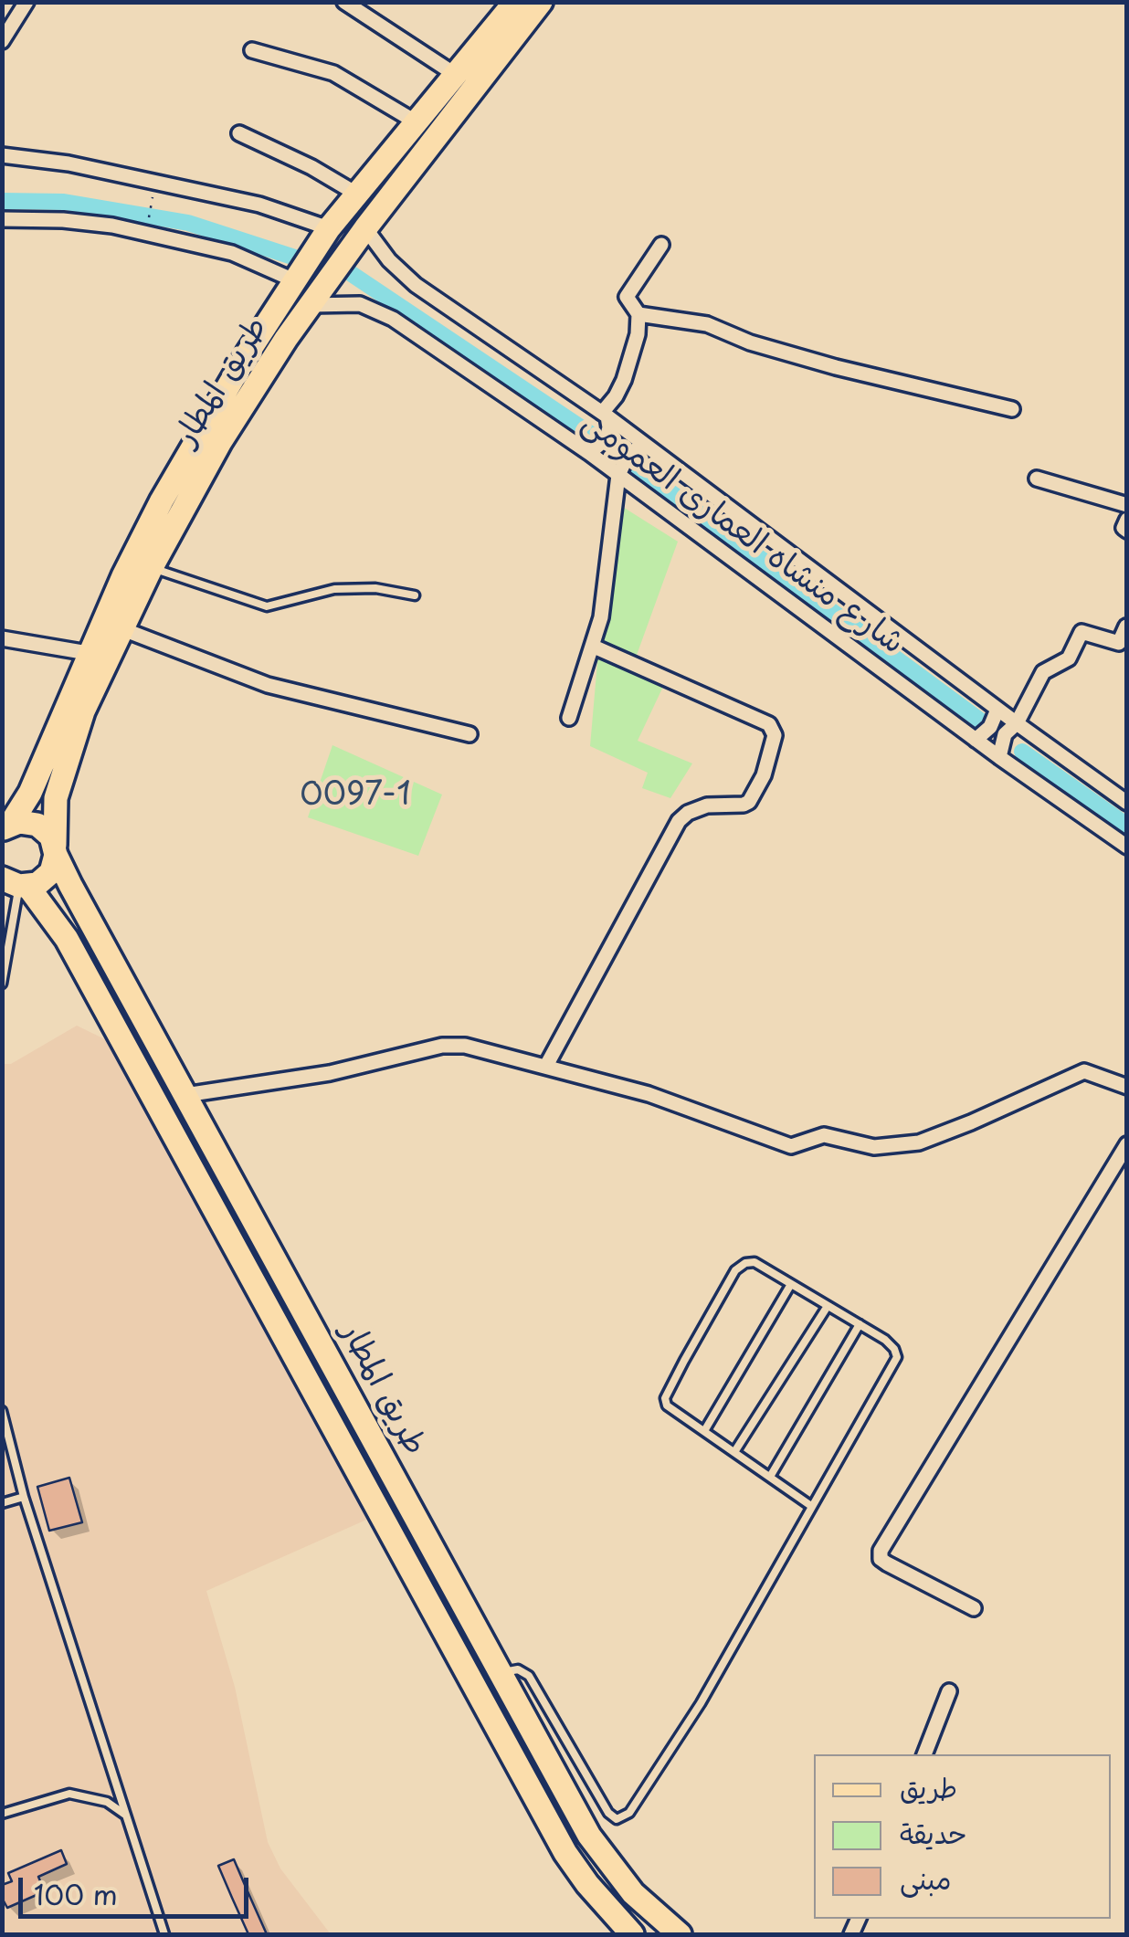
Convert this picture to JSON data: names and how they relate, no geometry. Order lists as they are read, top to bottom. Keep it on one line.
{"streets":{"main road":["طريق المطار"],"street":["شارع منشاه العمارى العمومى"]},"crossings":[["طريق المطار","شارع منشاه العمارى العمومى"]],"parks":["0097-1"],"legend":["طريق","حديقة","مبنى"],"scale_bar":"100 m"}
